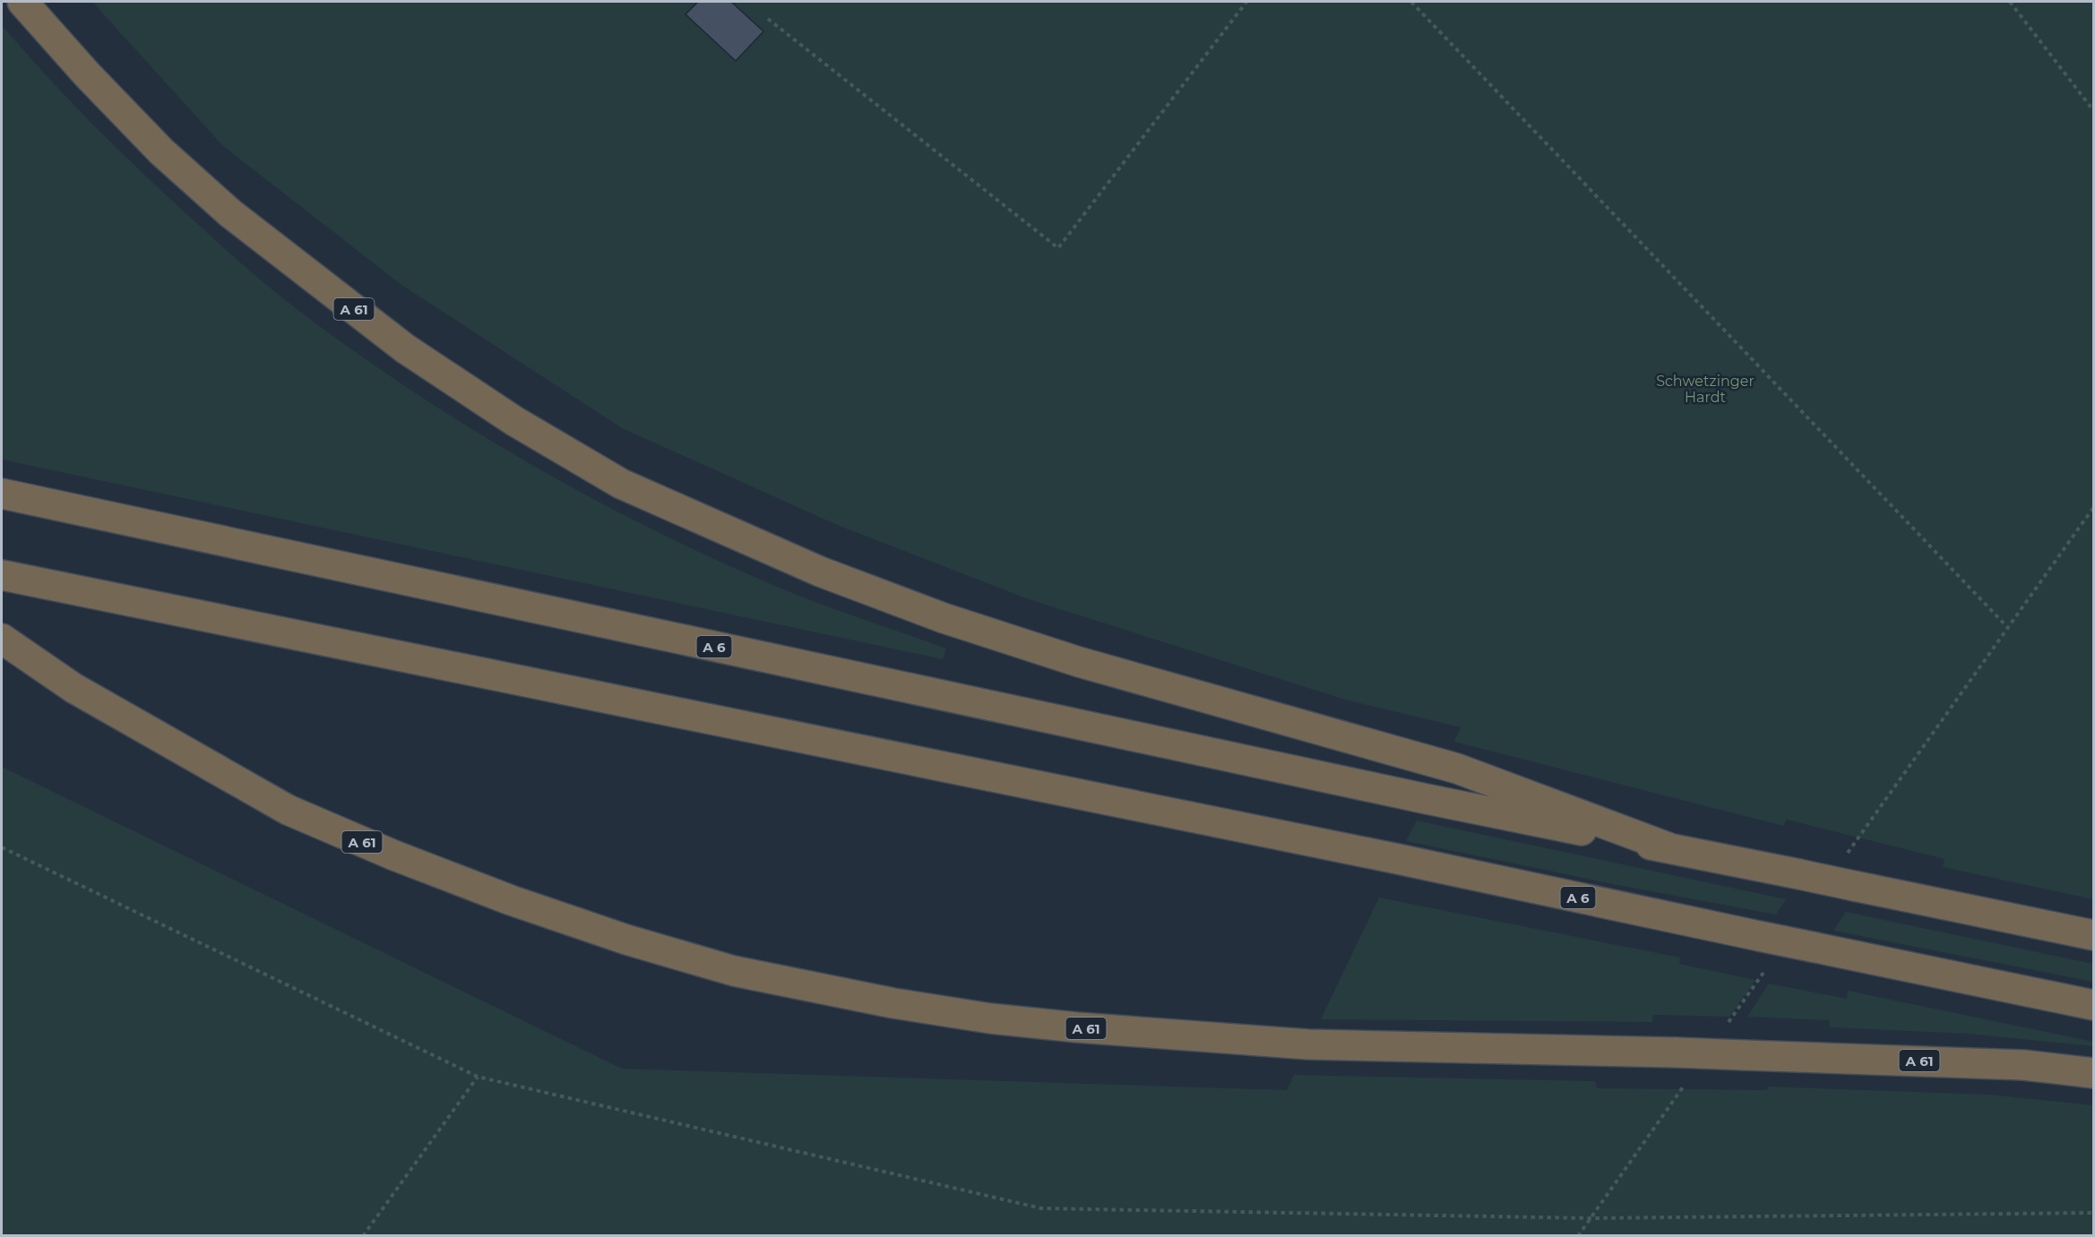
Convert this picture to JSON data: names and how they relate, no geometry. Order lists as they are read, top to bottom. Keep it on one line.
{"streets":{"highway":["A 61","A 6"]},"crossings":[["A 61","A 6"]],"parks":["Schwetzinger Hardt"]}
